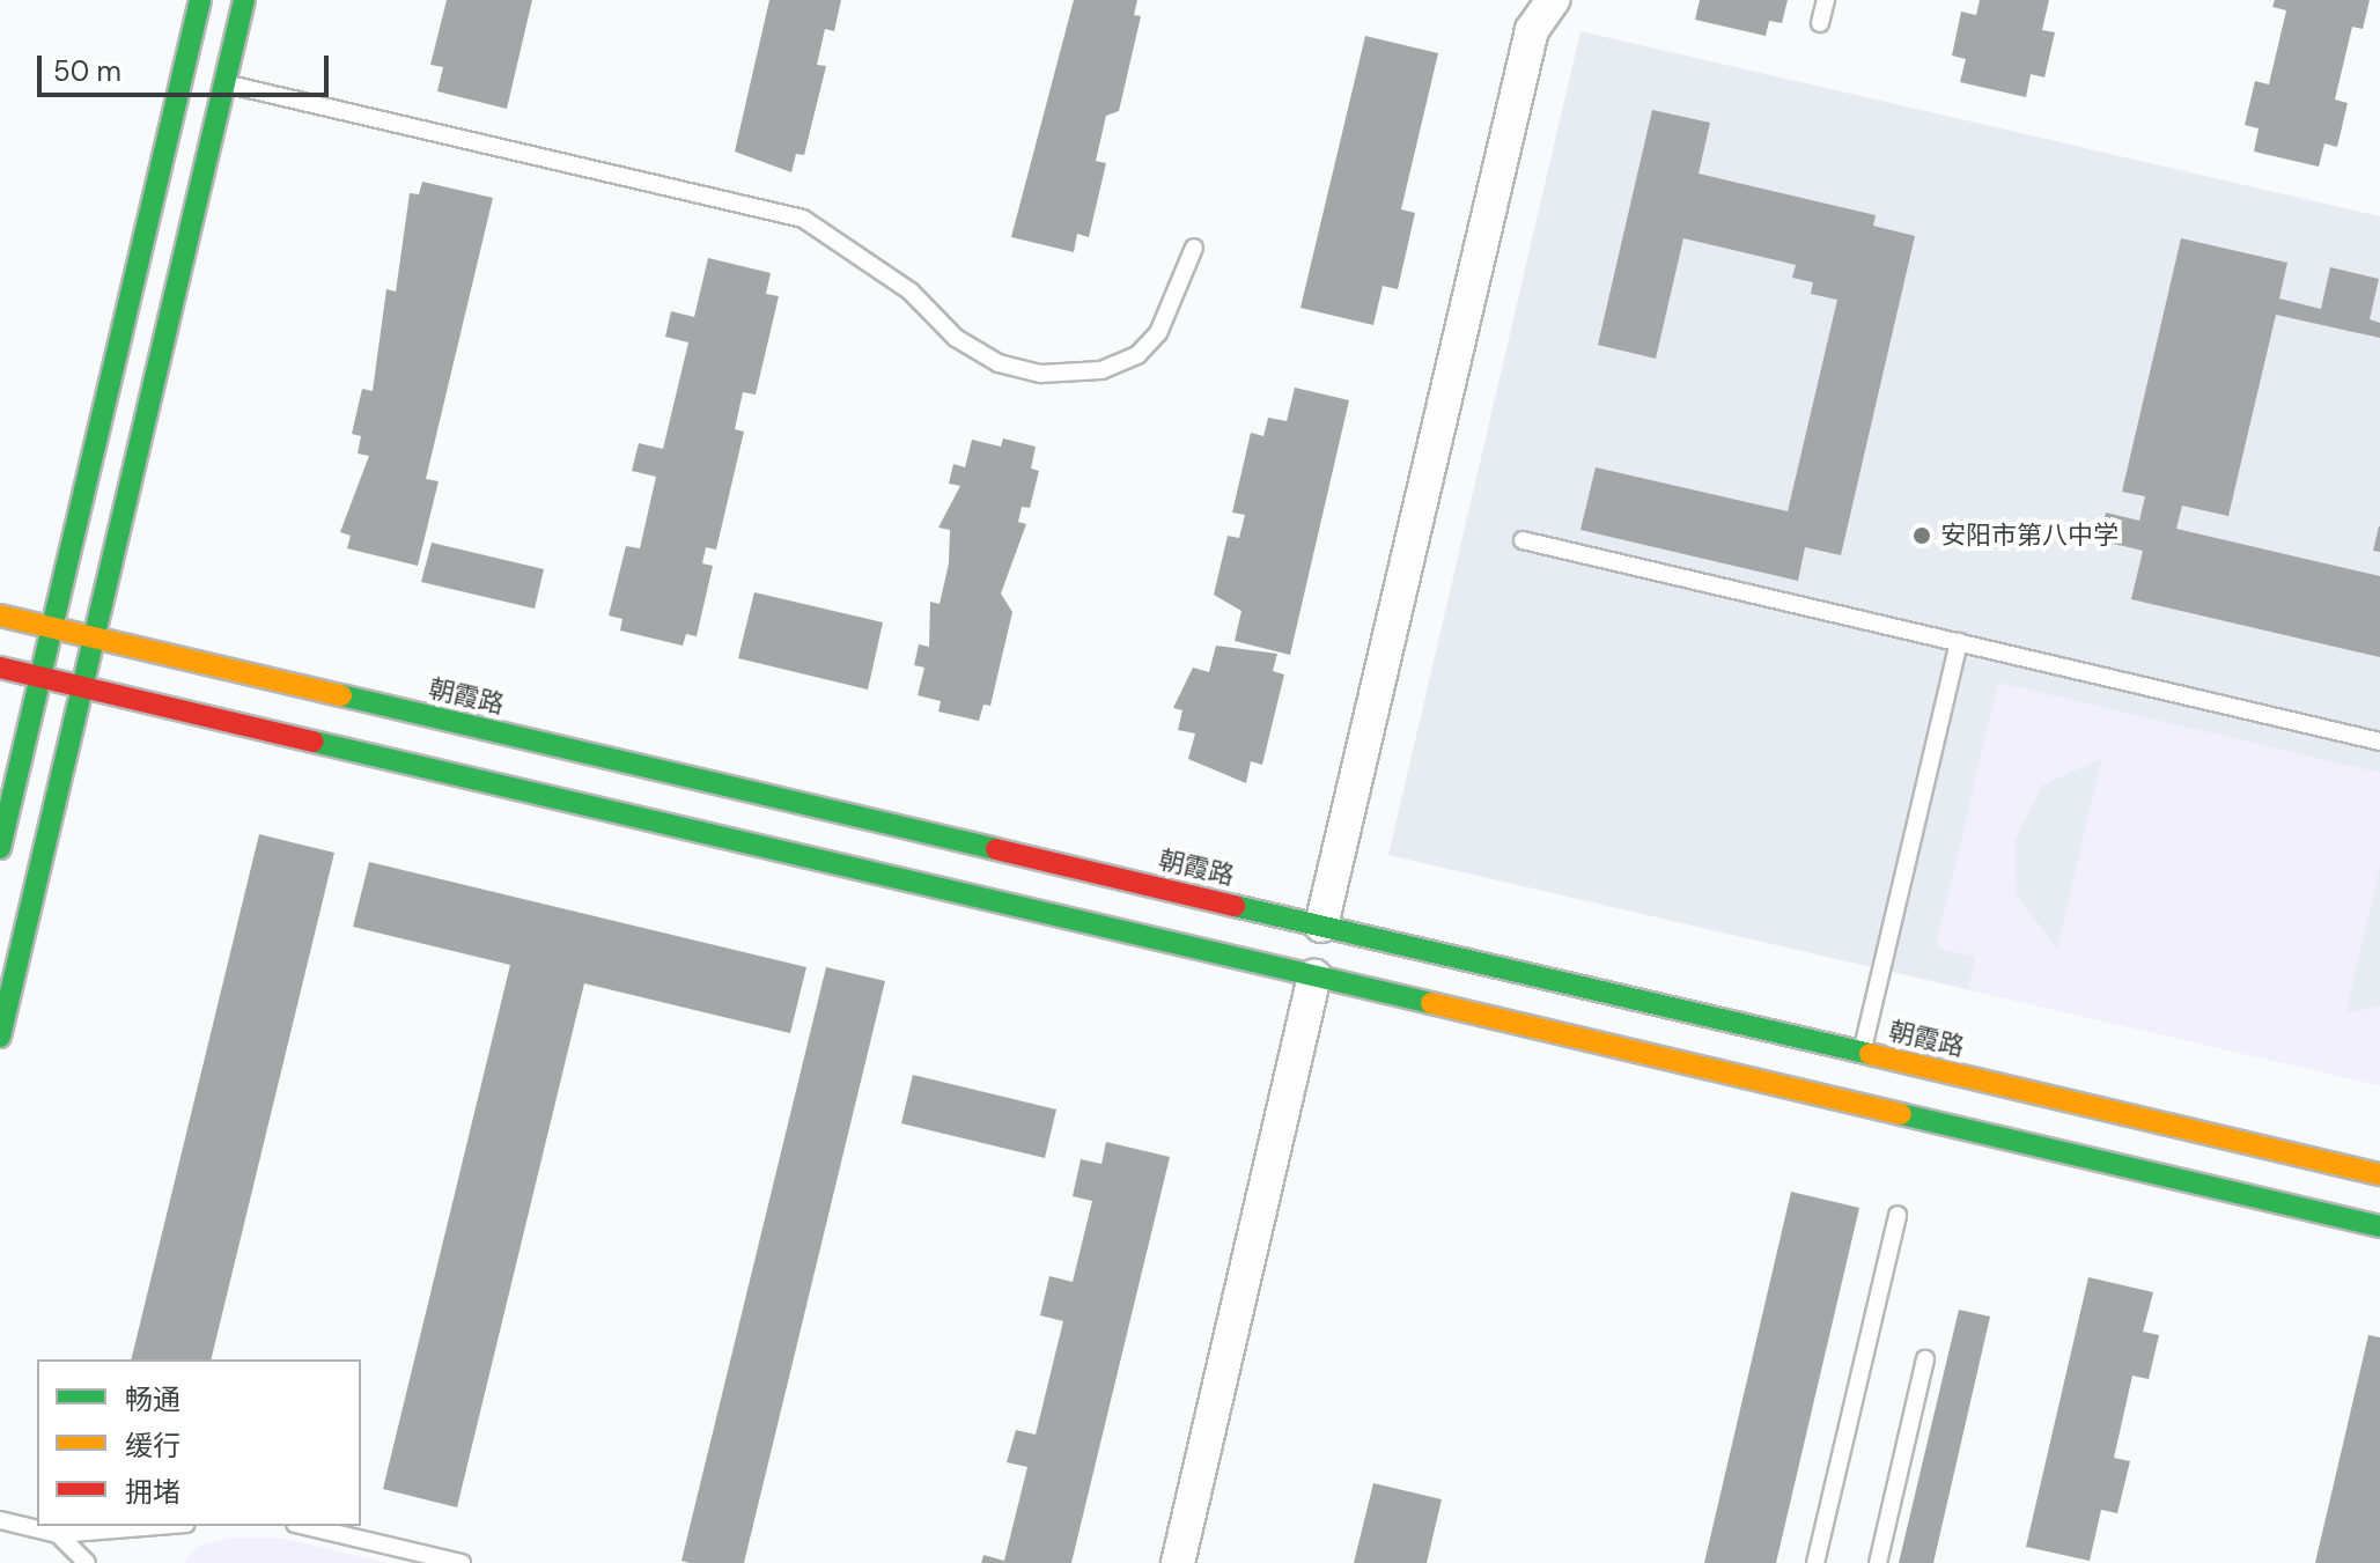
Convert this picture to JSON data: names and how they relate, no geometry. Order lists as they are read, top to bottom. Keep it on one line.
{"streets":{"street":["朝霞路"]},"places":["安阳市第八中学"],"legend":["畅通","缓行","拥堵"],"scale_bar":"50 m"}
